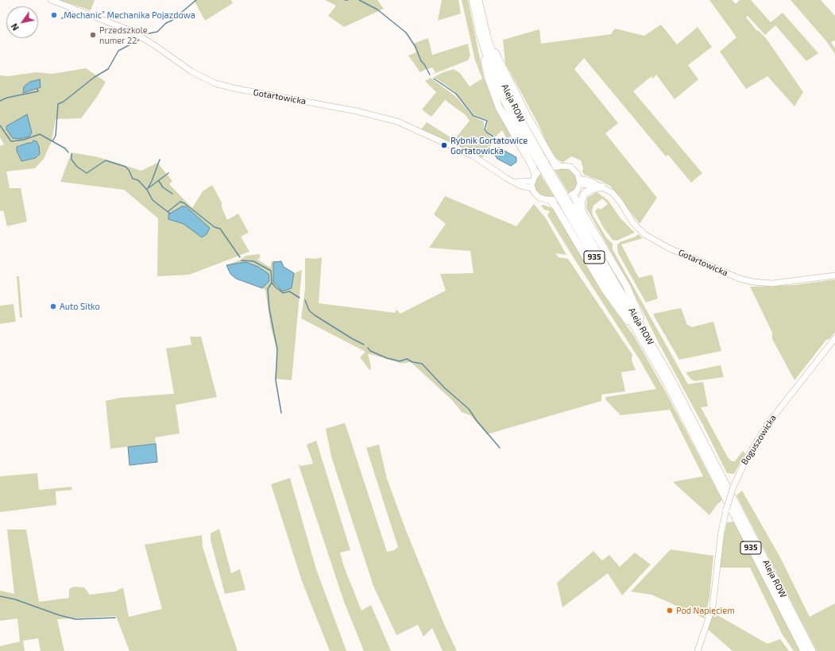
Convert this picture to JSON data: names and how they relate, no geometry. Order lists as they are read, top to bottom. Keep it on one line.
{"streets":{"main road":["Aleja ROW","935"],"street":["Gotartowicka","Boguszowicka"]},"places":["„Mechanic” Mechanika Pojazdowa","Przedszkole numer 22","Rybnik Gortatowice Gortatowicka","Auto Sitko","Pod Napięciem"],"north":"bottom left"}
